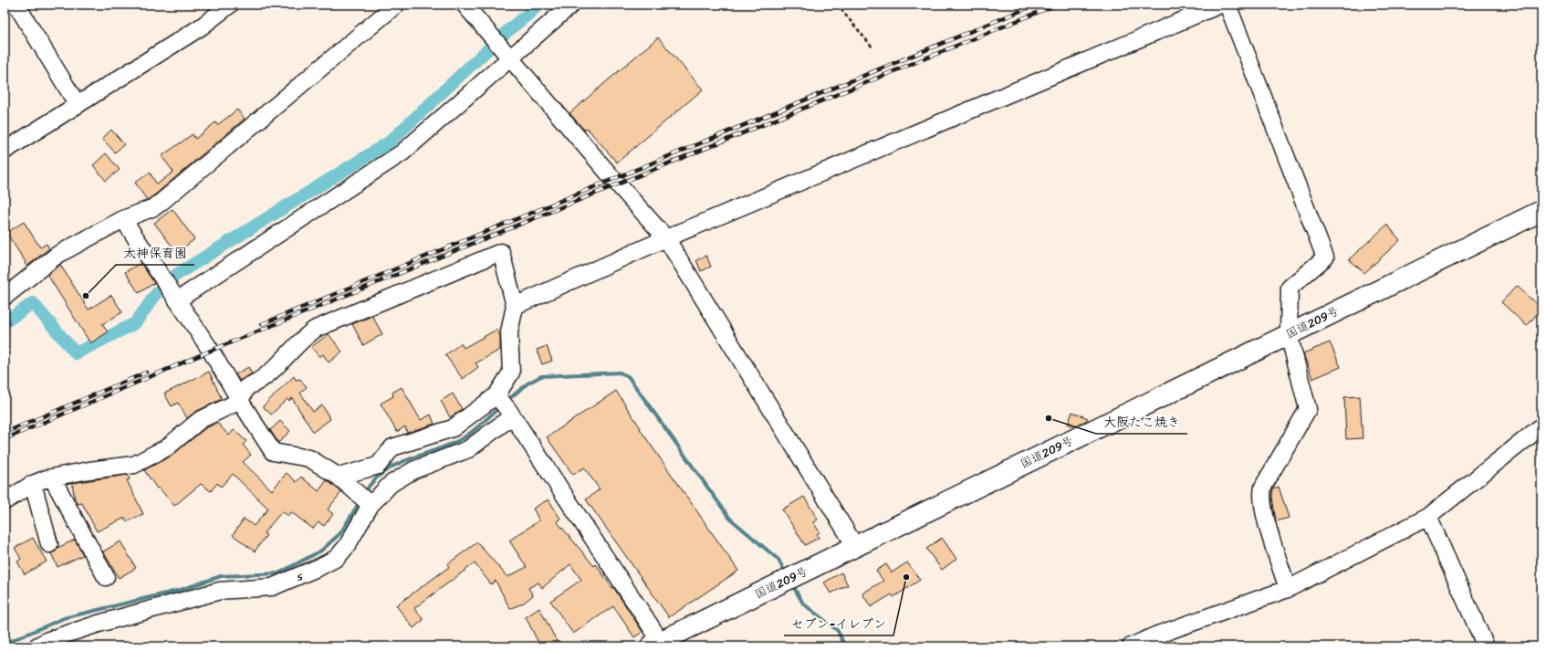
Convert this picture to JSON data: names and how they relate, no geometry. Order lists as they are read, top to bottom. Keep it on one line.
{"streets":{"highway":["国道209号"],"street":["s"]},"places":["太神保育園","大阪たこ焼き","セブン-イレブン"]}
